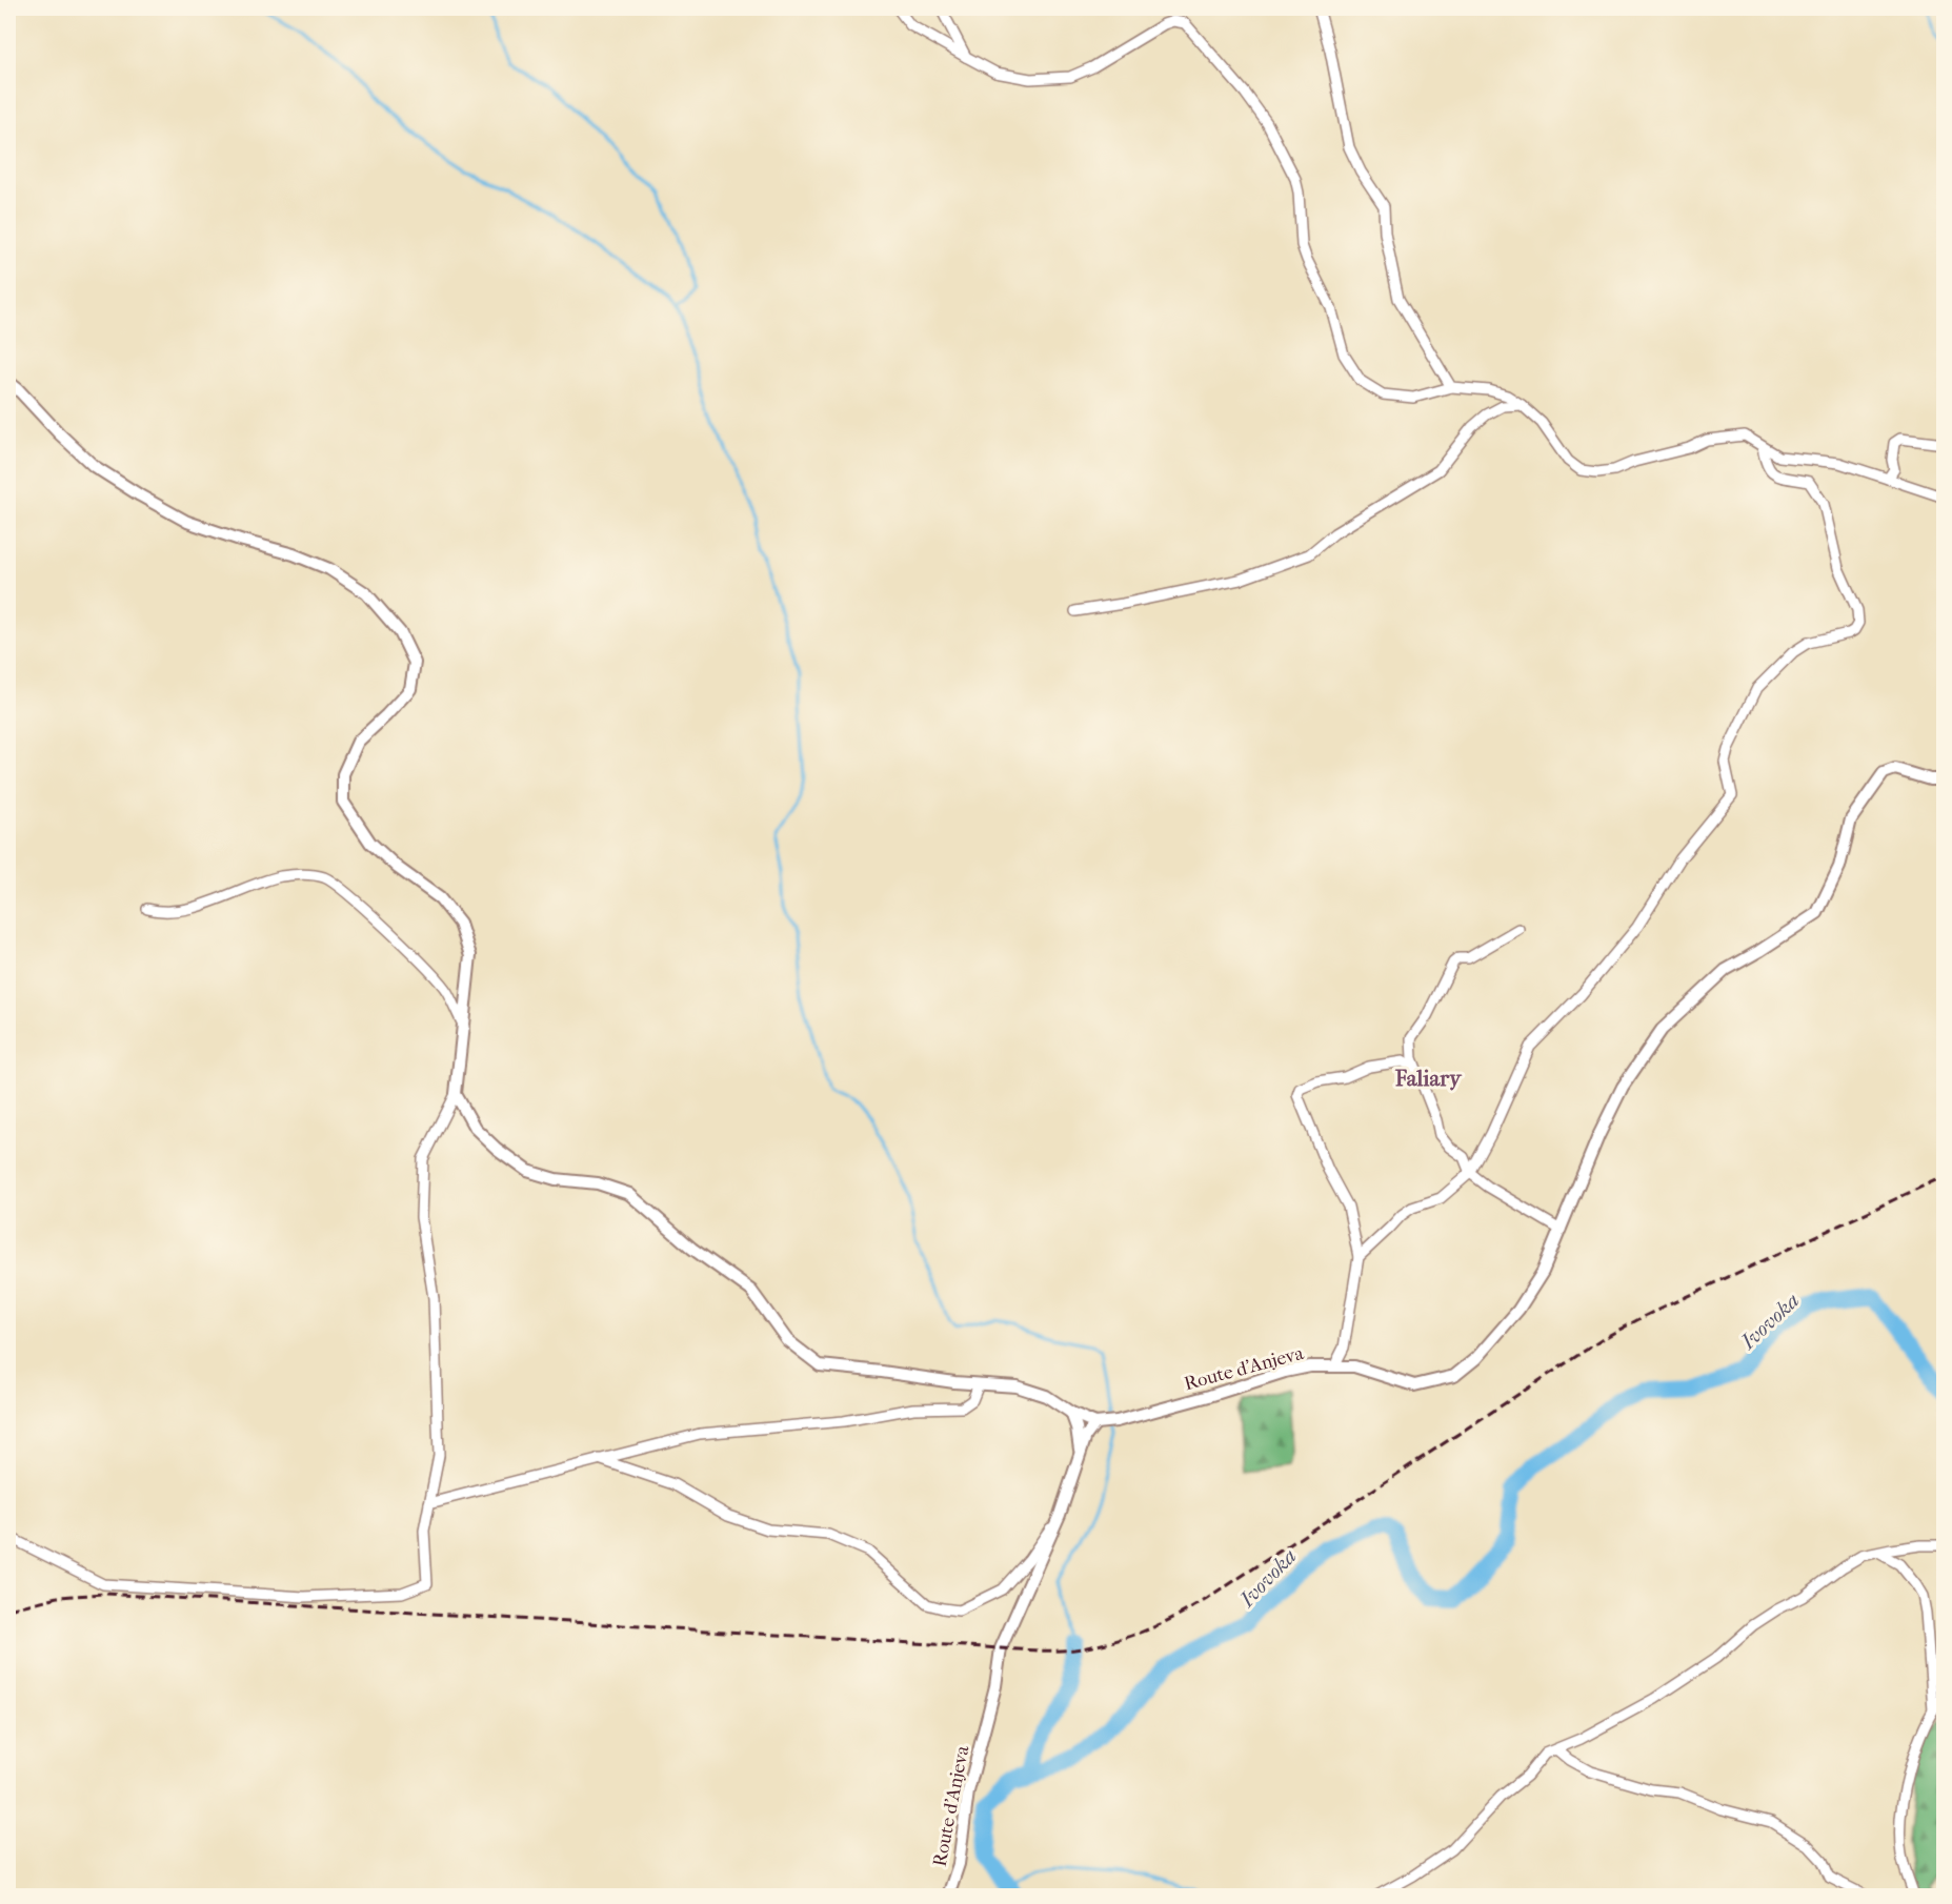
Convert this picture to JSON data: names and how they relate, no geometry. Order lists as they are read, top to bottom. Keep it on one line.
{"streets":{"street":["Route d'Anjeva"]},"districts":["Faliary"],"water":["Ivovoka"]}
